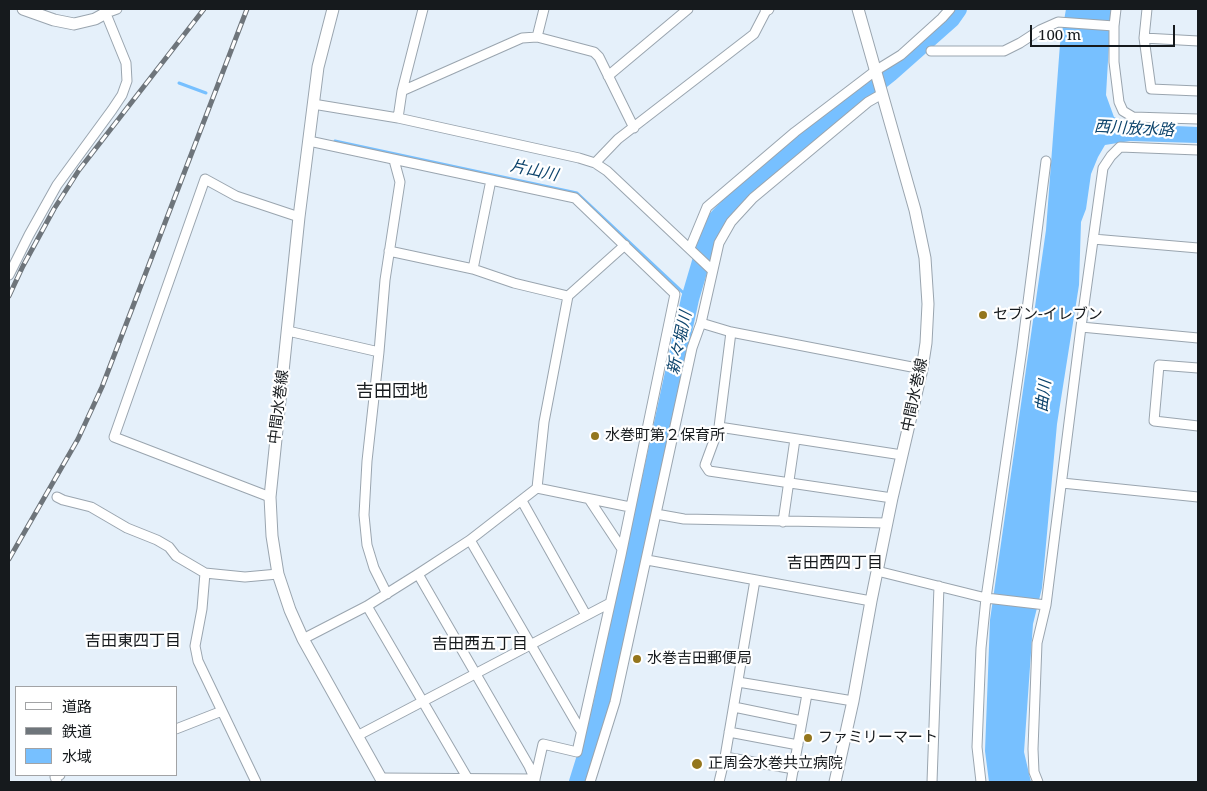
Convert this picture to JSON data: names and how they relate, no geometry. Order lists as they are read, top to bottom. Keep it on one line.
{"streets":{"main road":["中間水巻線"]},"districts":["吉田団地","吉田西四丁目","吉田東四丁目","吉田西五丁目"],"water":["西川放水路","片山川","新々堀川","曲川"],"places":["セブン-イレブン","水巻町第２保育所","水巻吉田郵便局","ファミリーマート","正周会水巻共立病院"],"legend":["道路","鉄道","水域"],"scale_bar":"100 m"}
